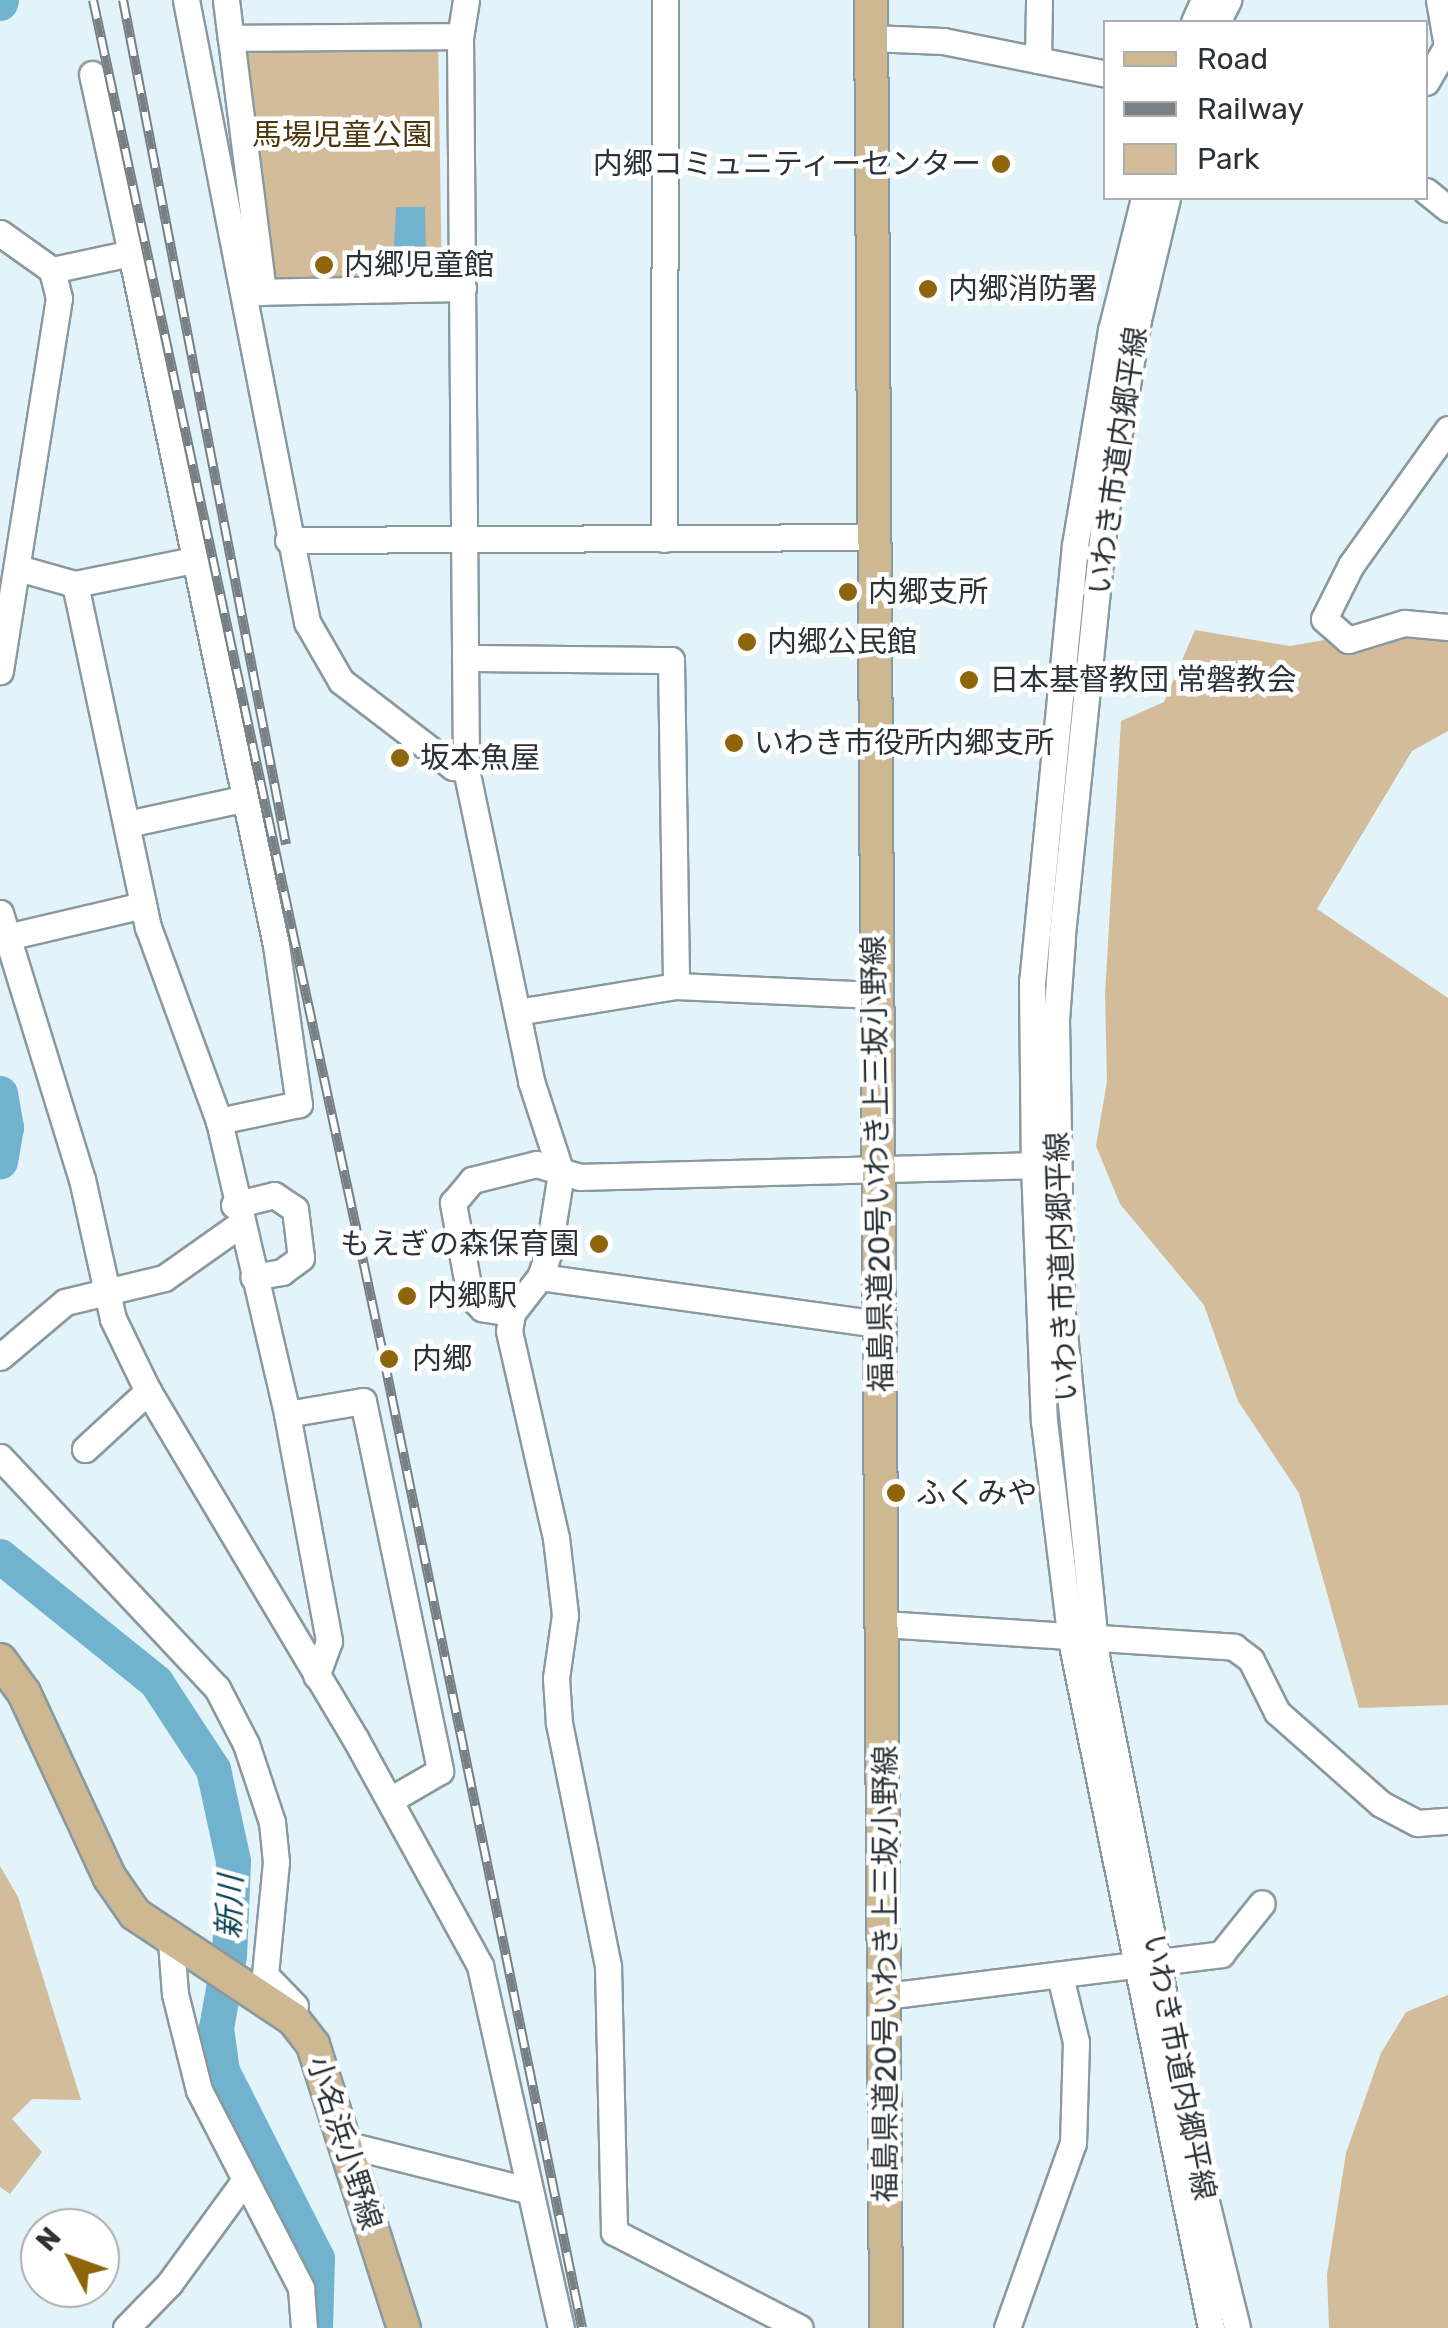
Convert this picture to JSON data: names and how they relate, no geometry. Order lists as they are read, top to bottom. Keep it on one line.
{"streets":{"main road":["福島県道20号いわき上三坂小野線","小名浜小野線"],"street":["いわき市道内郷平線"]},"water":["新川"],"parks":["馬場児童公園"],"places":["内郷コミュニティーセンター","内郷児童館","内郷消防署","内郷支所","内郷公民館","日本基督教団 常磐教会","いわき市役所内郷支所","坂本魚屋","もえぎの森保育園","内郷駅","内郷","ふくみや"],"legend":["Road","Railway","Park"],"north":"top left"}
